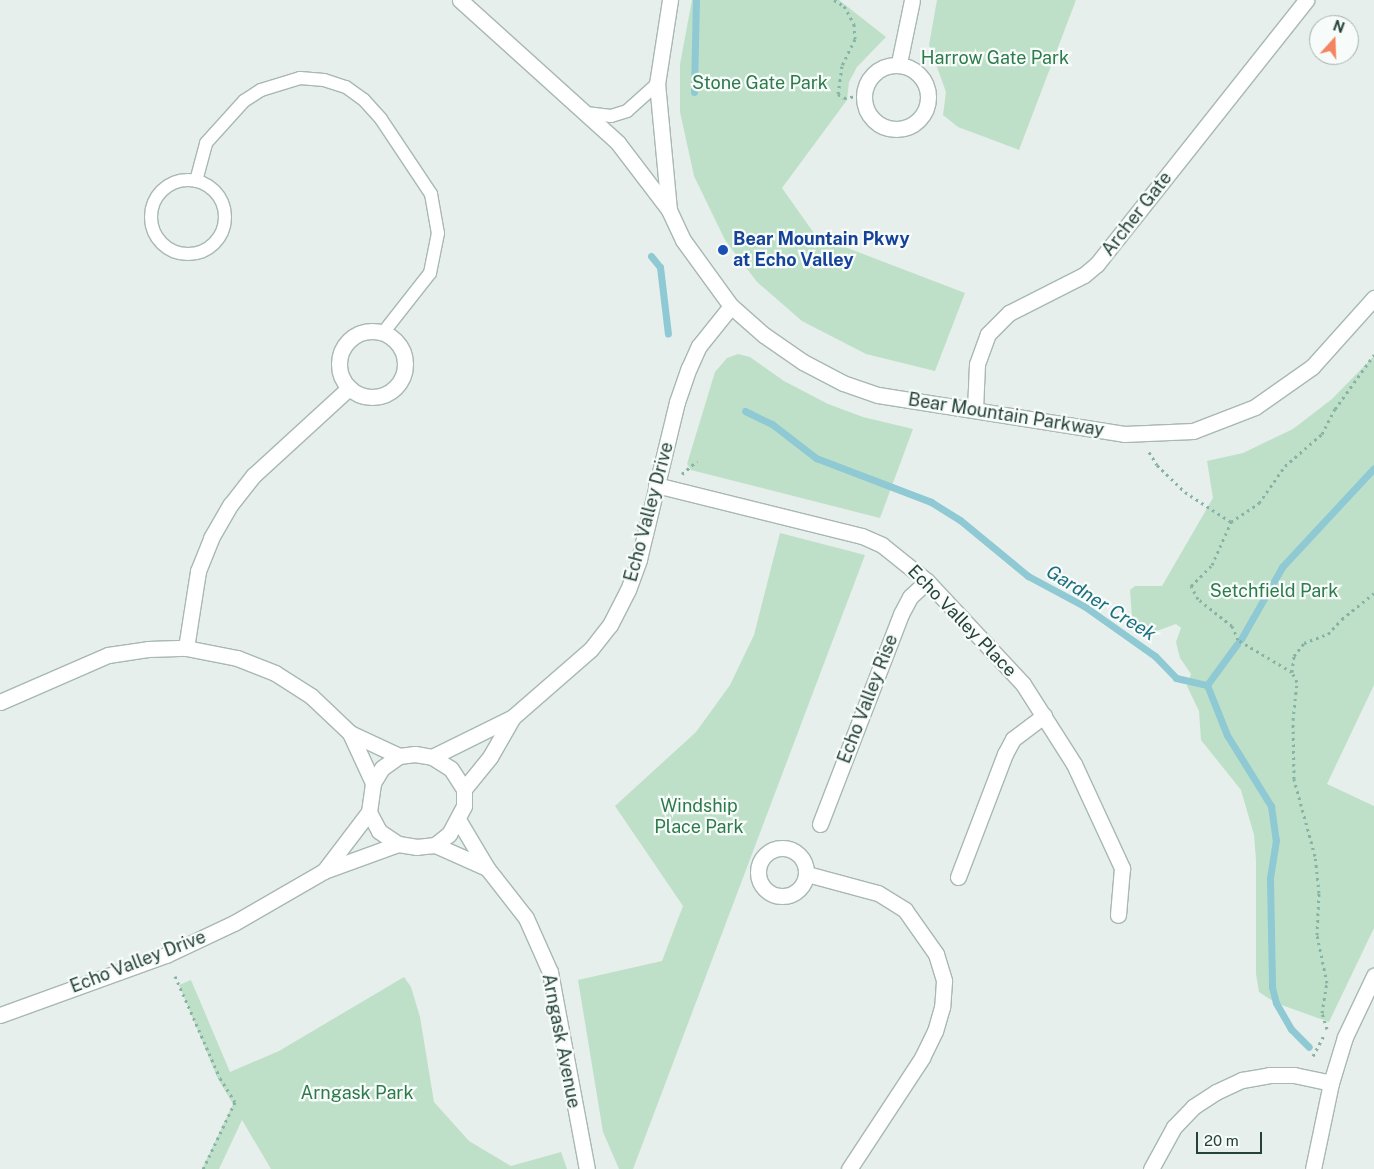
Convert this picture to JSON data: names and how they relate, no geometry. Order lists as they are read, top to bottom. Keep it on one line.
{"streets":{"street":["Archer Gate","Bear Mountain Parkway","Echo Valley Drive","Echo Valley Place","Echo Valley Rise","Arngask Avenue"]},"crossings":[["Archer Gate","Bear Mountain Parkway"],["Bear Mountain Parkway","Echo Valley Drive"],["Echo Valley Drive","Echo Valley Place"],["Echo Valley Drive","Arngask Avenue"],["Echo Valley Place","Echo Valley Rise"]],"water":["Gardner Creek"],"parks":["Harrow Gate Park","Stone Gate Park","Setchfield Park","Windship Place Park","Arngask Park"],"places":["Bear Mountain Pkwy at Echo Valley"],"scale_bar":"20 m","north":"top"}
